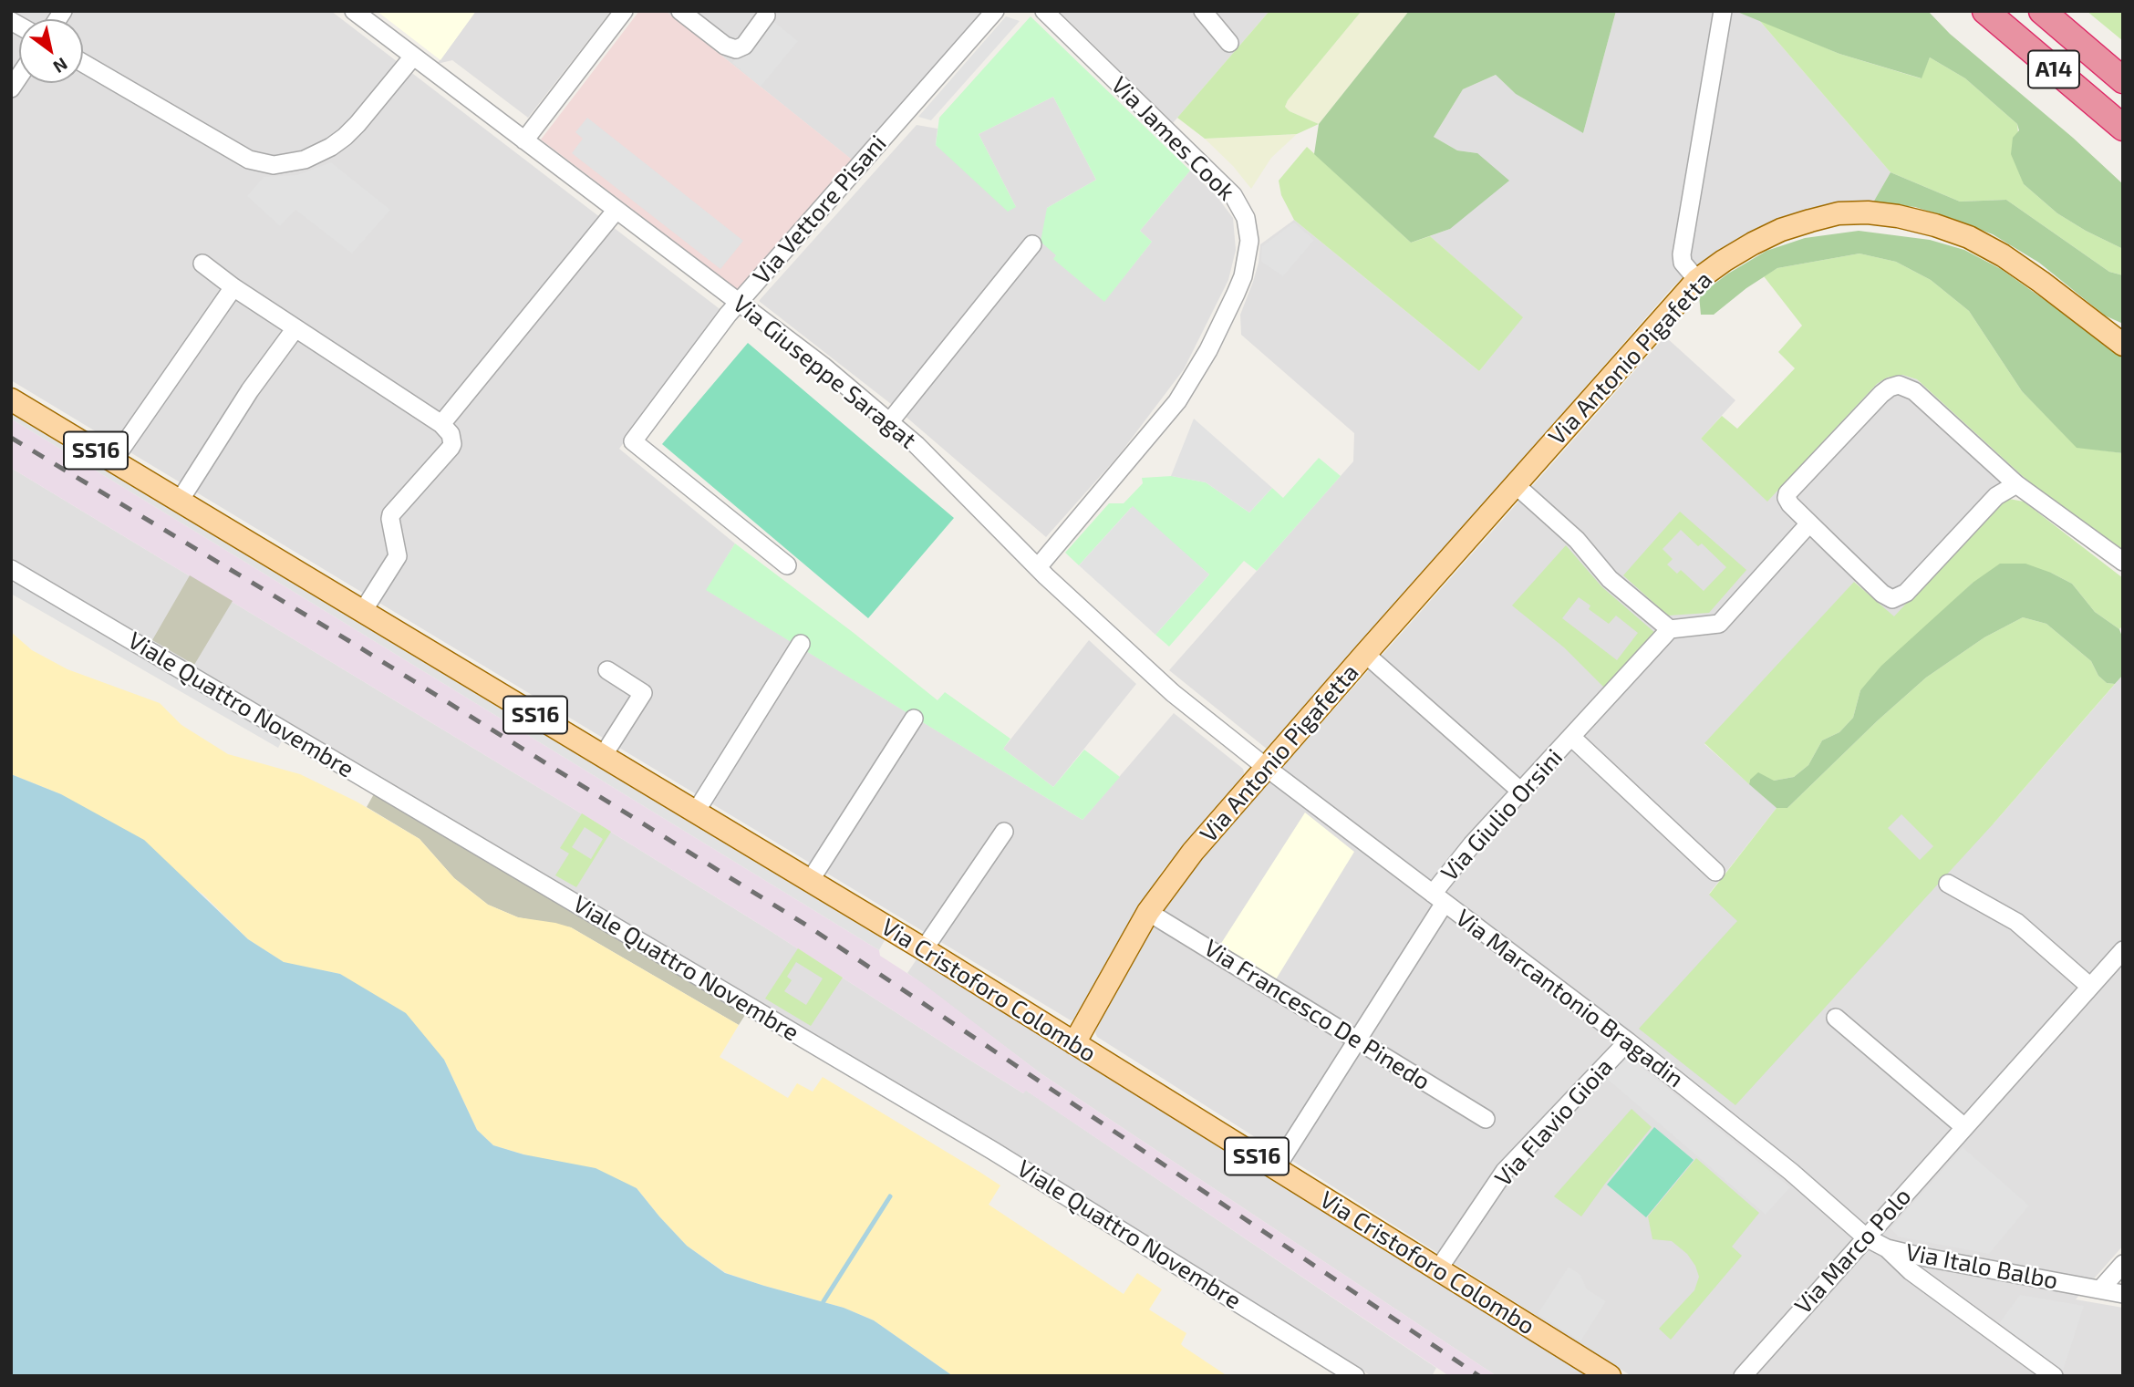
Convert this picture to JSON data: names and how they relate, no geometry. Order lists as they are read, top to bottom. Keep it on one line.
{"streets":{"highway":["A14"],"main road":["Via Antonio Pigafetta","SS16","Via Cristoforo Colombo"],"street":["Via James Cook","Via Vettore Pisani","Via Giuseppe Saragat","Viale Quattro Novembre","Via Giulio Orsini","Via Marcantonio Bragadin","Via Francesco De Pinedo","Via Flavio Gioia","Via Marco Polo","Via Italo Balbo"]},"crossings":[["Via James Cook","Via Giuseppe Saragat"],["Via Vettore Pisani","Via Giuseppe Saragat"],["Via Antonio Pigafetta","Via Giuseppe Saragat"],["Via Antonio Pigafetta","Via Cristoforo Colombo"],["Via Antonio Pigafetta","Via Marcantonio Bragadin"],["Via Antonio Pigafetta","Via Francesco De Pinedo"],["Via Giuseppe Saragat","Via Marcantonio Bragadin"],["Via Giulio Orsini","Via Cristoforo Colombo"],["Via Giulio Orsini","Via Marcantonio Bragadin"],["Via Giulio Orsini","Via Francesco De Pinedo"],["Via Cristoforo Colombo","Via Flavio Gioia"],["Via Marcantonio Bragadin","Via Flavio Gioia"],["Via Marcantonio Bragadin","Via Marco Polo"],["Via Marcantonio Bragadin","Via Italo Balbo"],["Via Marco Polo","Via Italo Balbo"]],"north":"bottom right"}
